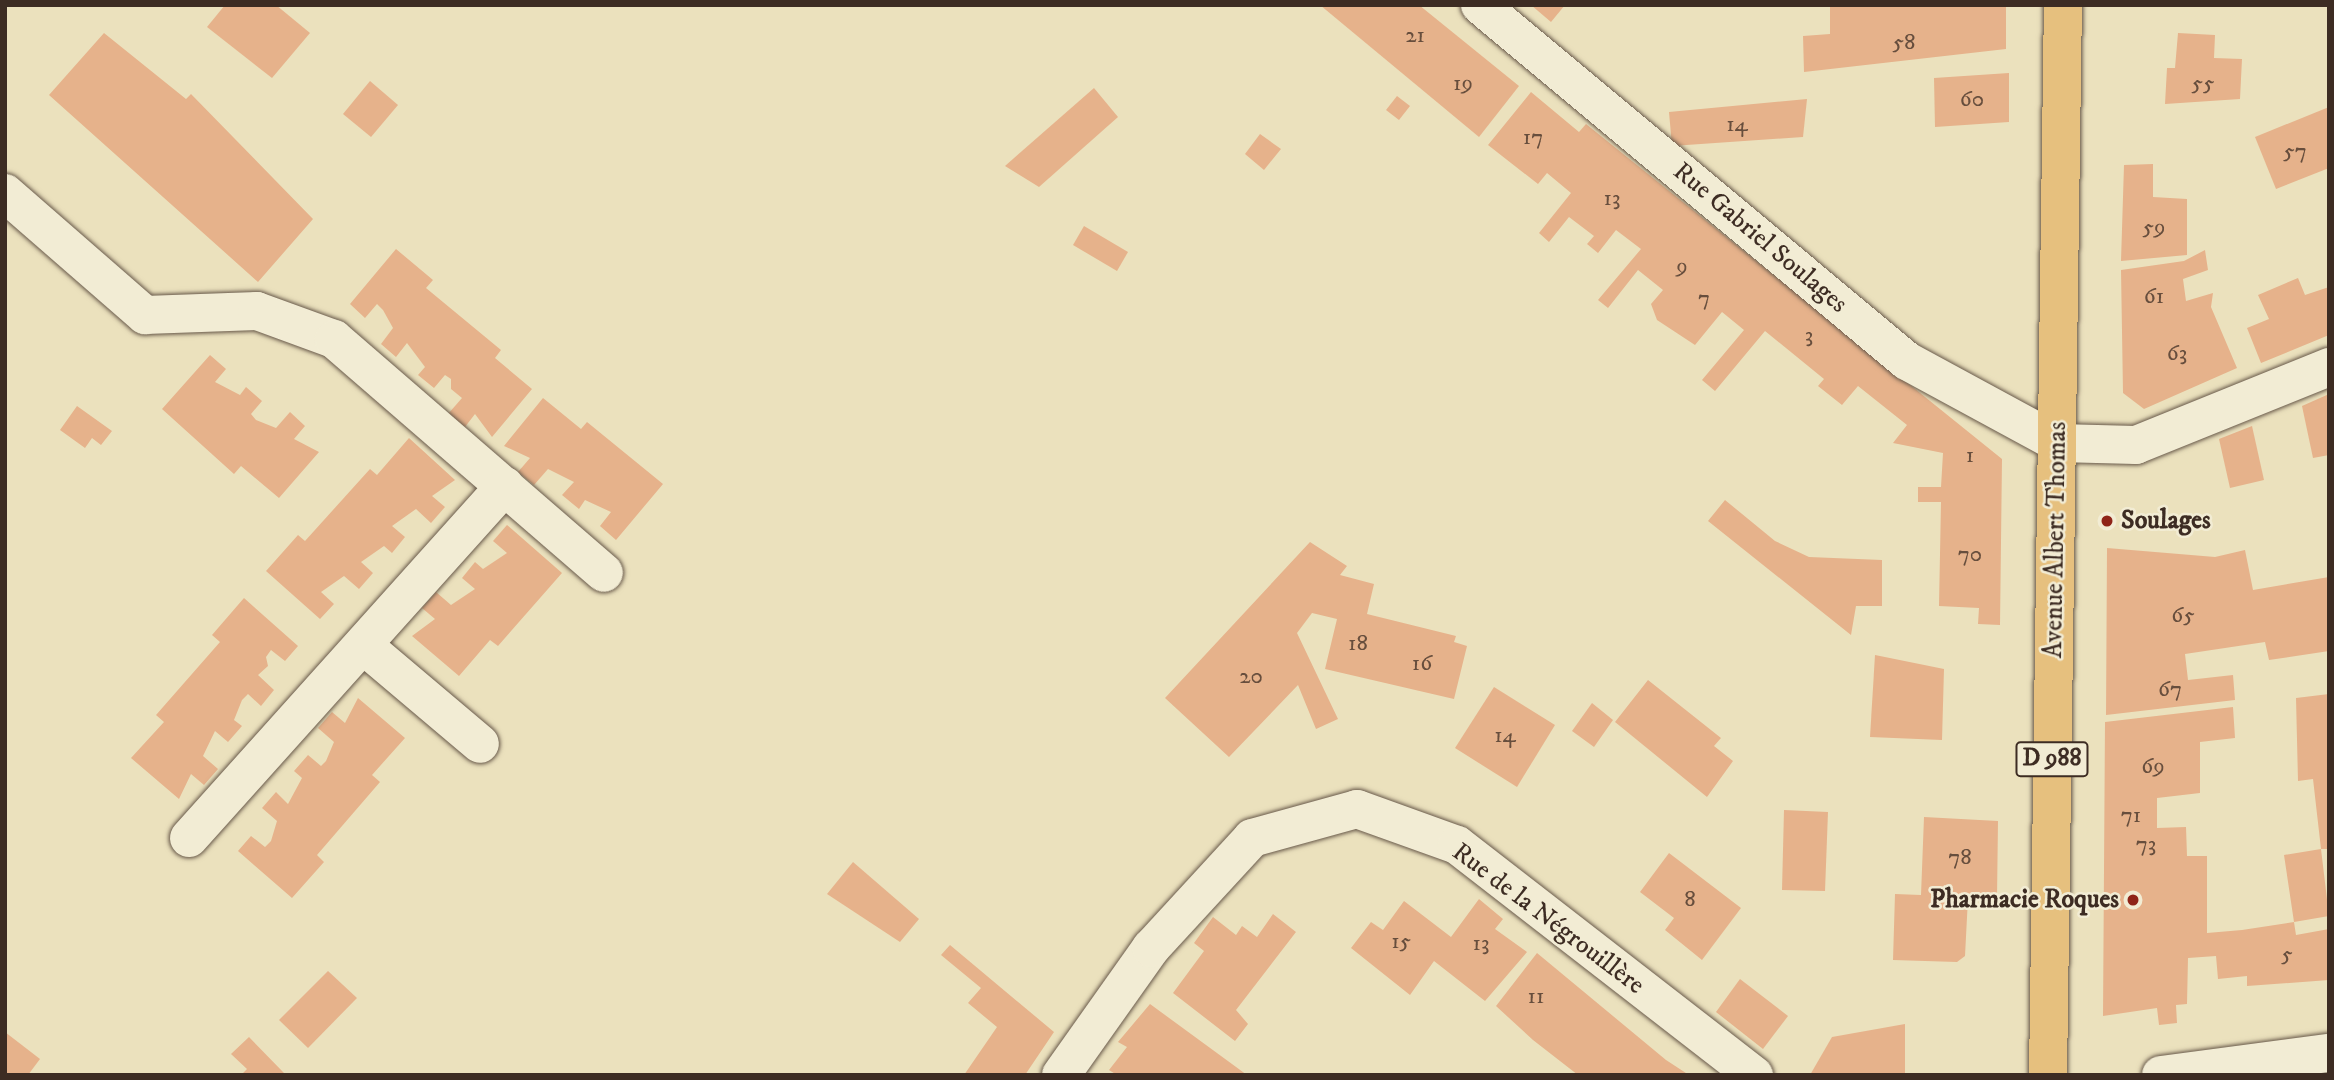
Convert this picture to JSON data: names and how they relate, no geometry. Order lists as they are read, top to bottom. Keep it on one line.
{"streets":{"main road":["Avenue Albert Thomas","D 988"],"street":["Rue Gabriel Soulages","Rue de la Négrouillère"]},"crossings":[["Rue Gabriel Soulages","Avenue Albert Thomas"]],"places":["Soulages","Pharmacie Roques"],"house_numbers":["21","58","19","55","60","14","17","57","13","59","9","61","7","3","63","1","70","65","18","16","20","67","14","69","71","73","78","8","15","13","5","11"]}
